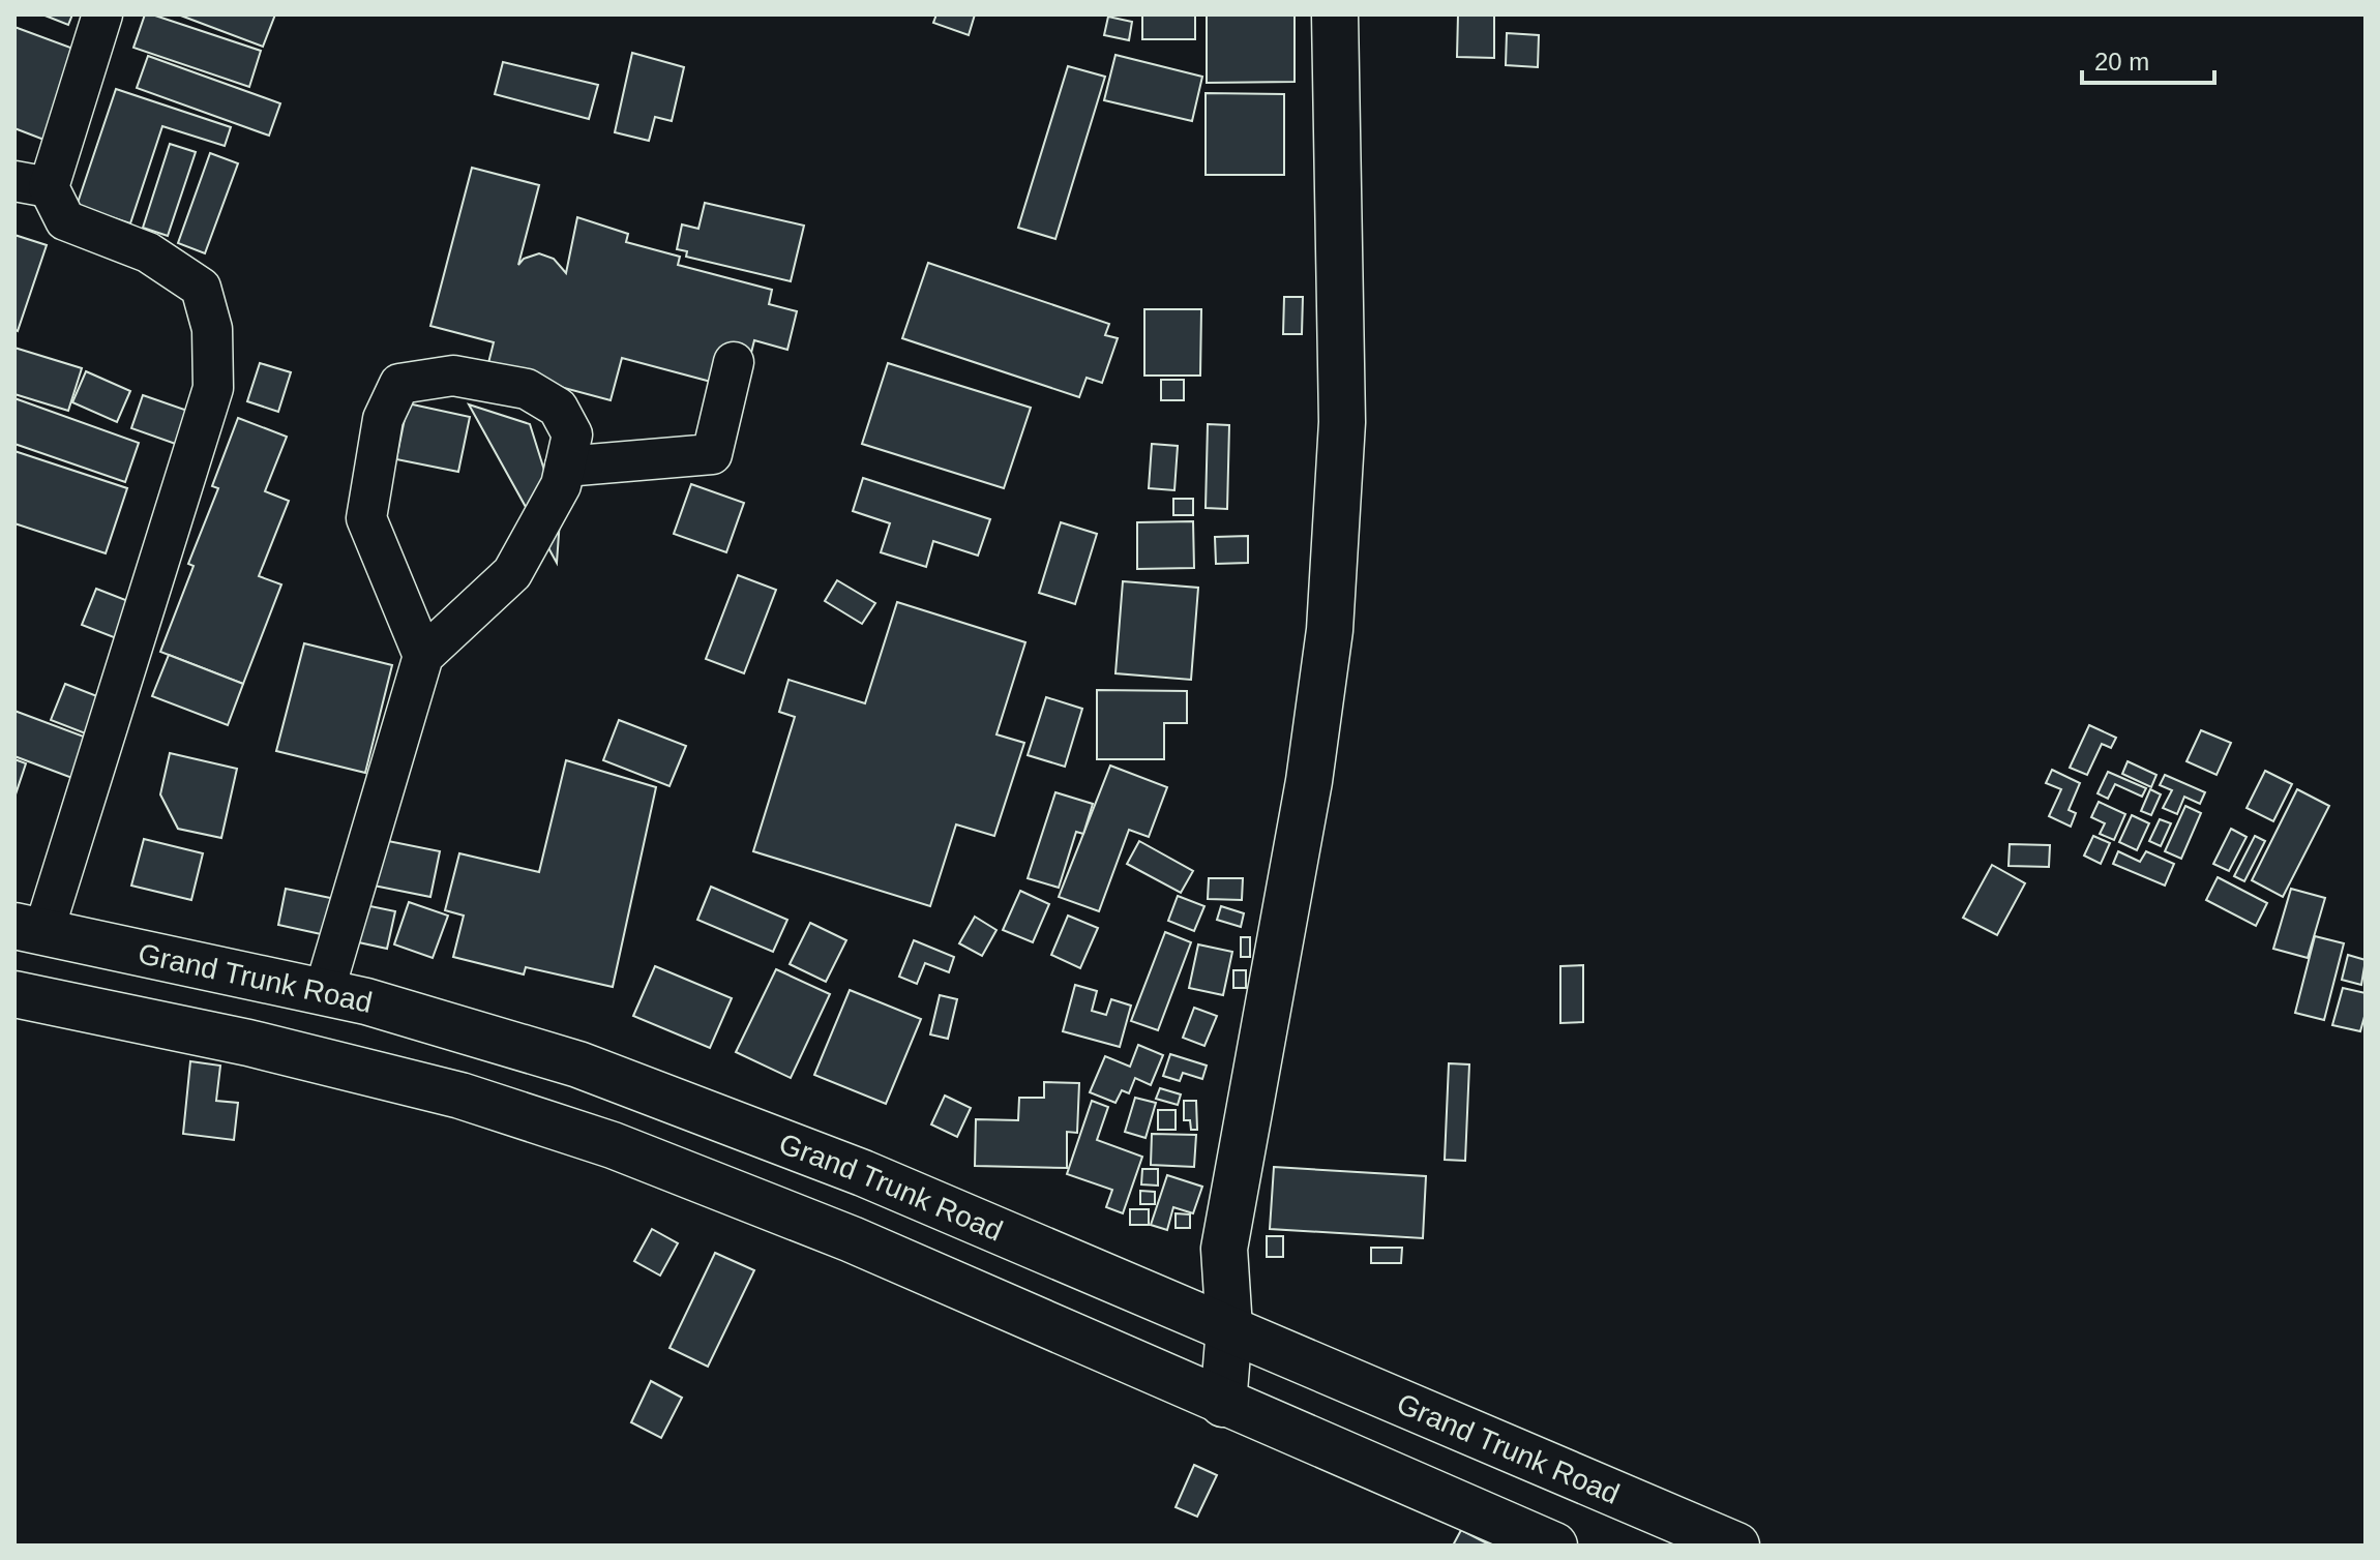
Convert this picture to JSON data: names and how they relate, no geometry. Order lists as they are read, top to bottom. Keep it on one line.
{"streets":{"main road":["Grand Trunk Road"]},"scale_bar":"20 m"}
